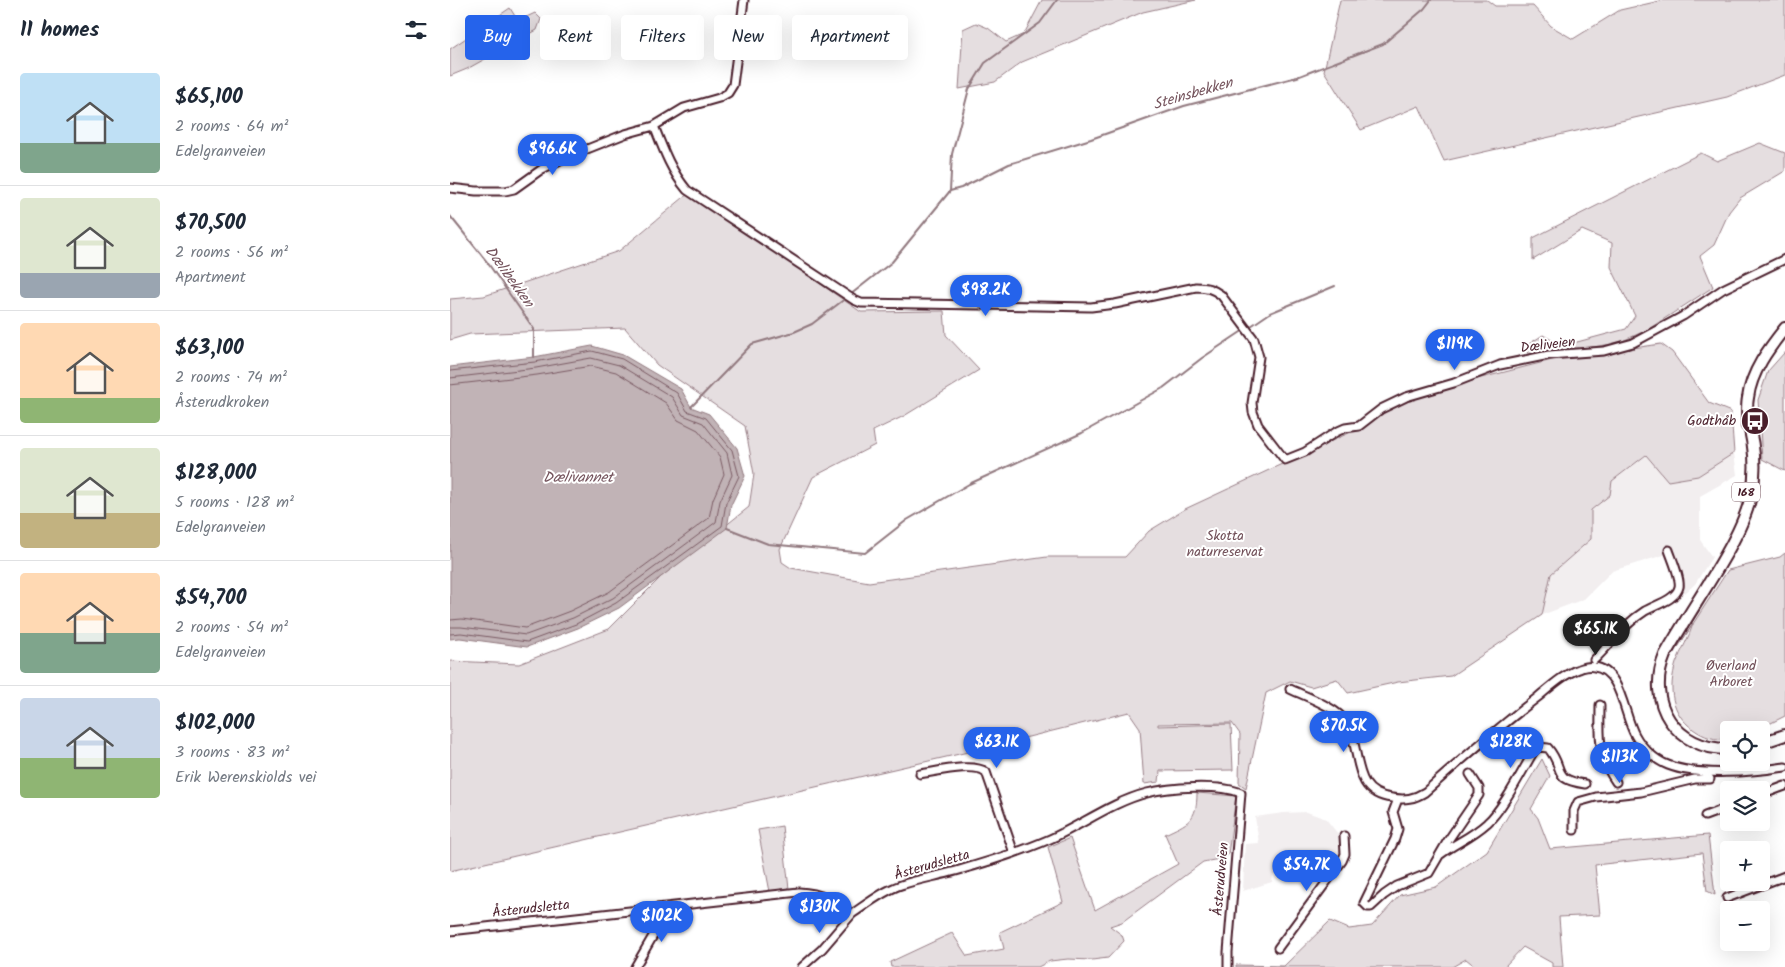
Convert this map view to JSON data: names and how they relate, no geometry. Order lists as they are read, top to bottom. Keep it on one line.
{"streets":{"main road":["168"],"street":["Dæliveien","Åsterudsletta","Åsterudveien"]},"crossings":[["Åsterudsletta","Åsterudveien"]],"water":["Steinsbekken","Dælibekken","Dælivannet"],"parks":["Skotta naturreservat","Øverland Arboret"],"places":{"bus stop":["Godthåb"]},"page":{"heading":"11 homes","chip":["Buy","Rent","Filters","New","Apartment"],"list":[{"name":"$65,100","note":"2 rooms · 64 m² · Edelgranveien"},{"name":"$70,500","note":"2 rooms · 56 m² · Apartment"},{"name":"$63,100","note":"2 rooms · 74 m² · Åsterudkroken"},{"name":"$128,000","note":"5 rooms · 128 m² · Edelgranveien"},{"name":"$54,700","note":"2 rooms · 54 m² · Edelgranveien"},{"name":"$102,000","note":"3 rooms · 83 m² · Erik Werenskiolds vei"}],"price":["$96.6K","$98.2K","$119K","$65.1K","$70.5K","$63.1K","$128K","$113K","$54.7K","$130K","$102K"],"map_buttons":["+","−"]}}
